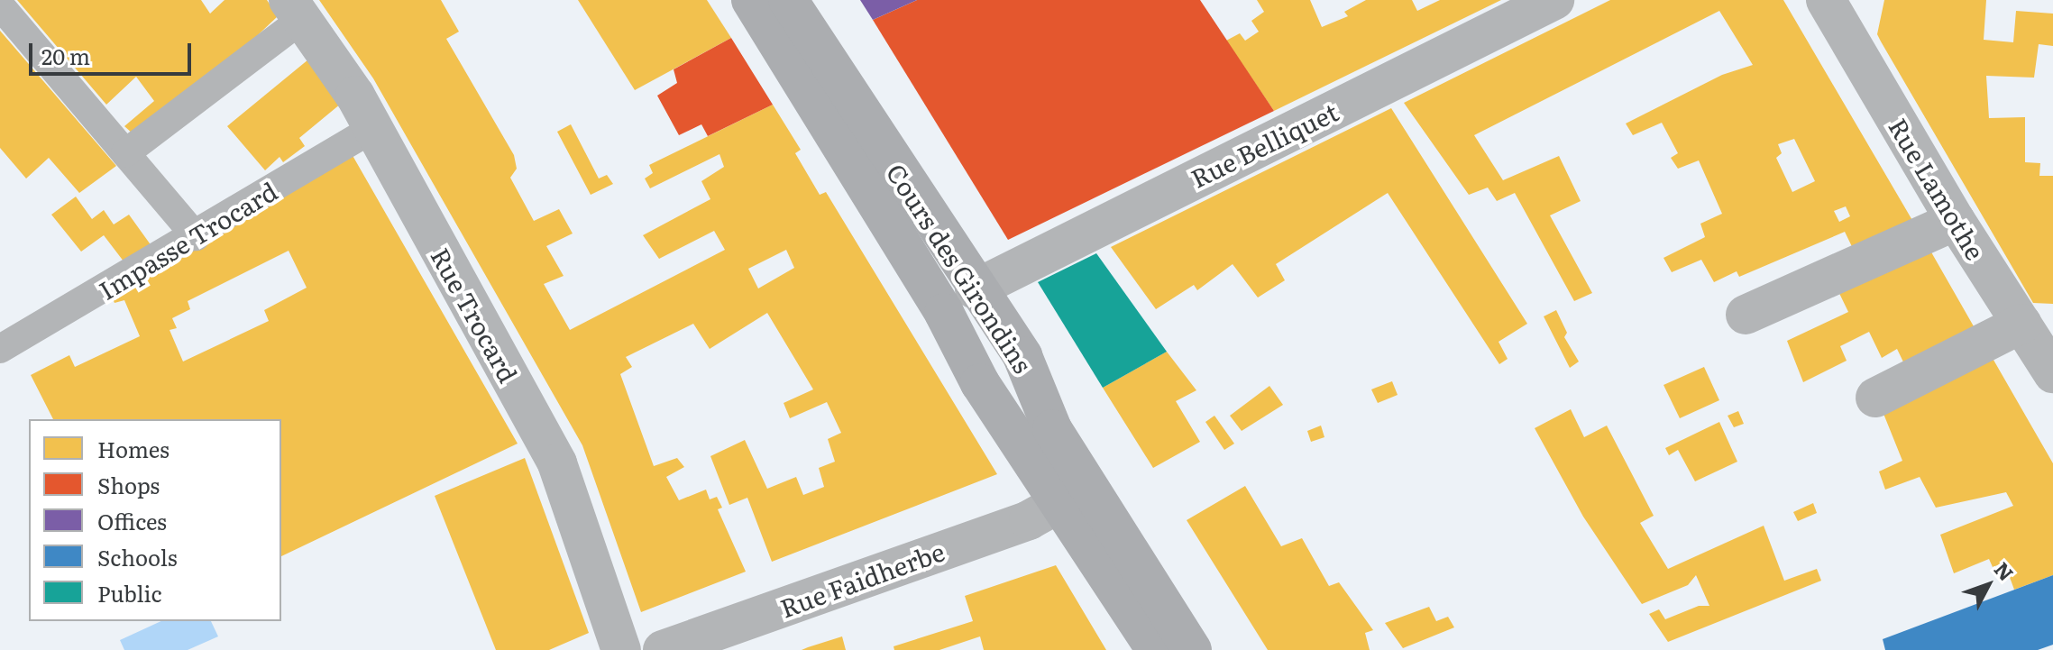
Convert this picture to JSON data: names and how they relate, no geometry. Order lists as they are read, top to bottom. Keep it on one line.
{"streets":{"main road":["Cours des Girondins"],"street":["Rue Belliquet","Rue Lamothe","Rue Trocard","Rue Faidherbe"],"lane":["Impasse Trocard"]},"crossings":[["Rue Belliquet","Cours des Girondins"],["Impasse Trocard","Rue Trocard"],["Cours des Girondins","Rue Faidherbe"]],"legend":["Homes","Shops","Offices","Schools","Public"],"scale_bar":"20 m","north":"top right"}
